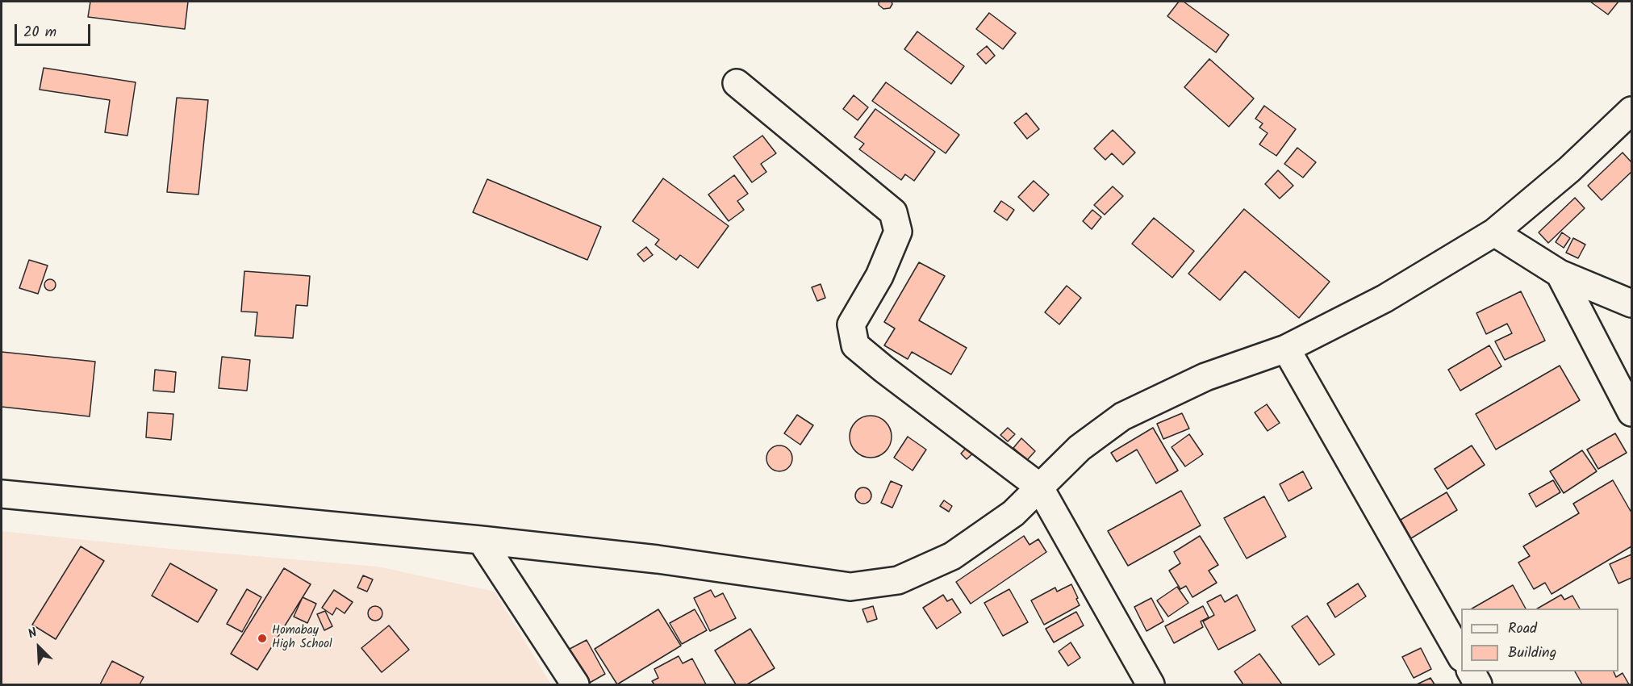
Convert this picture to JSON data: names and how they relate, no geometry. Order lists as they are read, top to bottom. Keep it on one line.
{"places":["Homabay High School"],"legend":["Road","Building"],"scale_bar":"20 m","north":"top left"}
